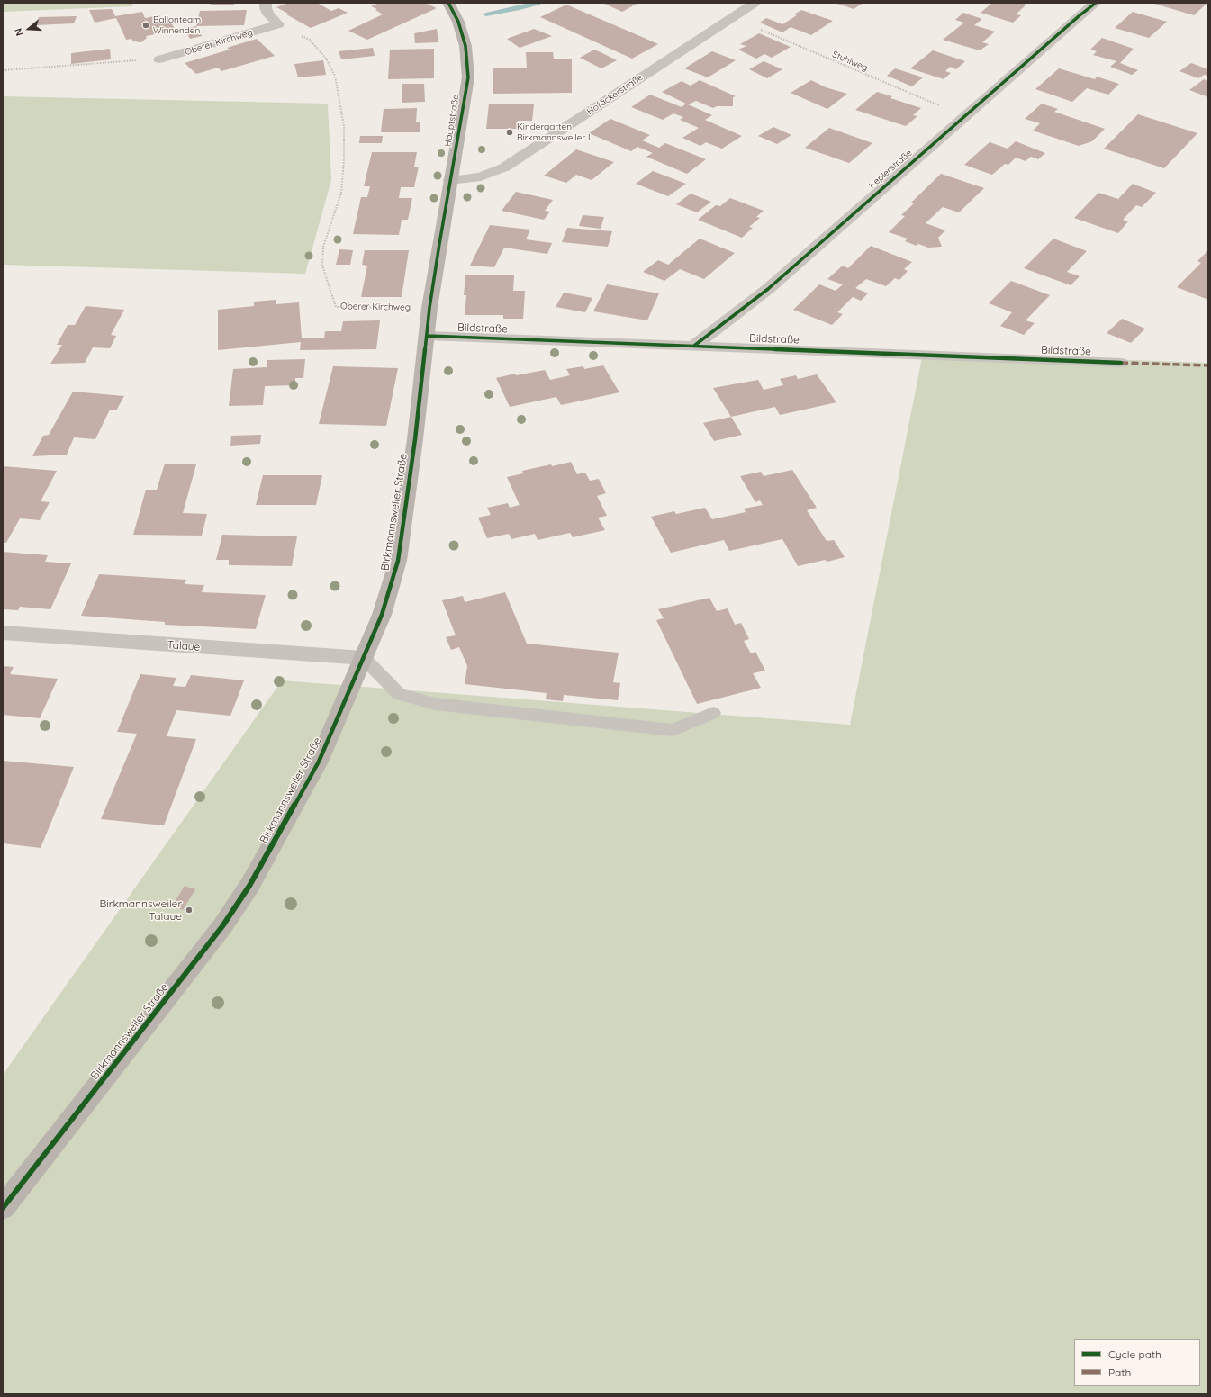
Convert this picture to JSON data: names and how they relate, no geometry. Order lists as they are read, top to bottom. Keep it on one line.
{"streets":{"street":["Oberer Kirchweg","Hofäckerstraße","Hauptstraße","Keplerstraße","Bildstraße","Birkmannsweiler Straße","Talaue"],"path":["Stuhlweg"]},"crossings":[["Oberer Kirchweg","Birkmannsweiler Straße"],["Stuhlweg","Hofäckerstraße"],["Stuhlweg","Keplerstraße"],["Hofäckerstraße","Hauptstraße"],["Hauptstraße","Birkmannsweiler Straße"],["Keplerstraße","Bildstraße"],["Bildstraße","Birkmannsweiler Straße"],["Birkmannsweiler Straße","Talaue"]],"places":["Ballonteam Winnenden","Kindergarten Birkmannsweiler I","Birkmannsweiler Talaue"],"legend":["Cycle path","Path"],"north":"left"}
